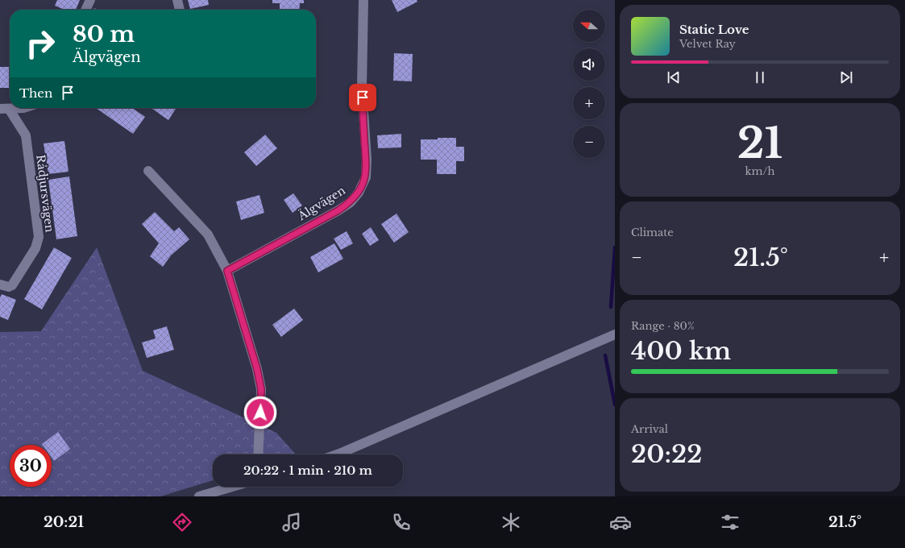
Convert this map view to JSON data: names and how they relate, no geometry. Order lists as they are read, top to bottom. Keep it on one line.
{"streets":{"street":["Rådjursvägen","Älgvägen"]},"north":"left","page":{"map_buttons":["+","−"],"turn":["80 m","Älgvägen"],"song":["Static Love","Velvet Ray"],"then":"Then","tile":[["21","km/h"],"Climate",["Range · 80%","400 km"],["Arrival","20:22"]],"heat":["−","21.5°","+"],"limit":"30","trip":"20:22 · 1 min · 210 m","tabs":["20:21","21.5°"]}}
